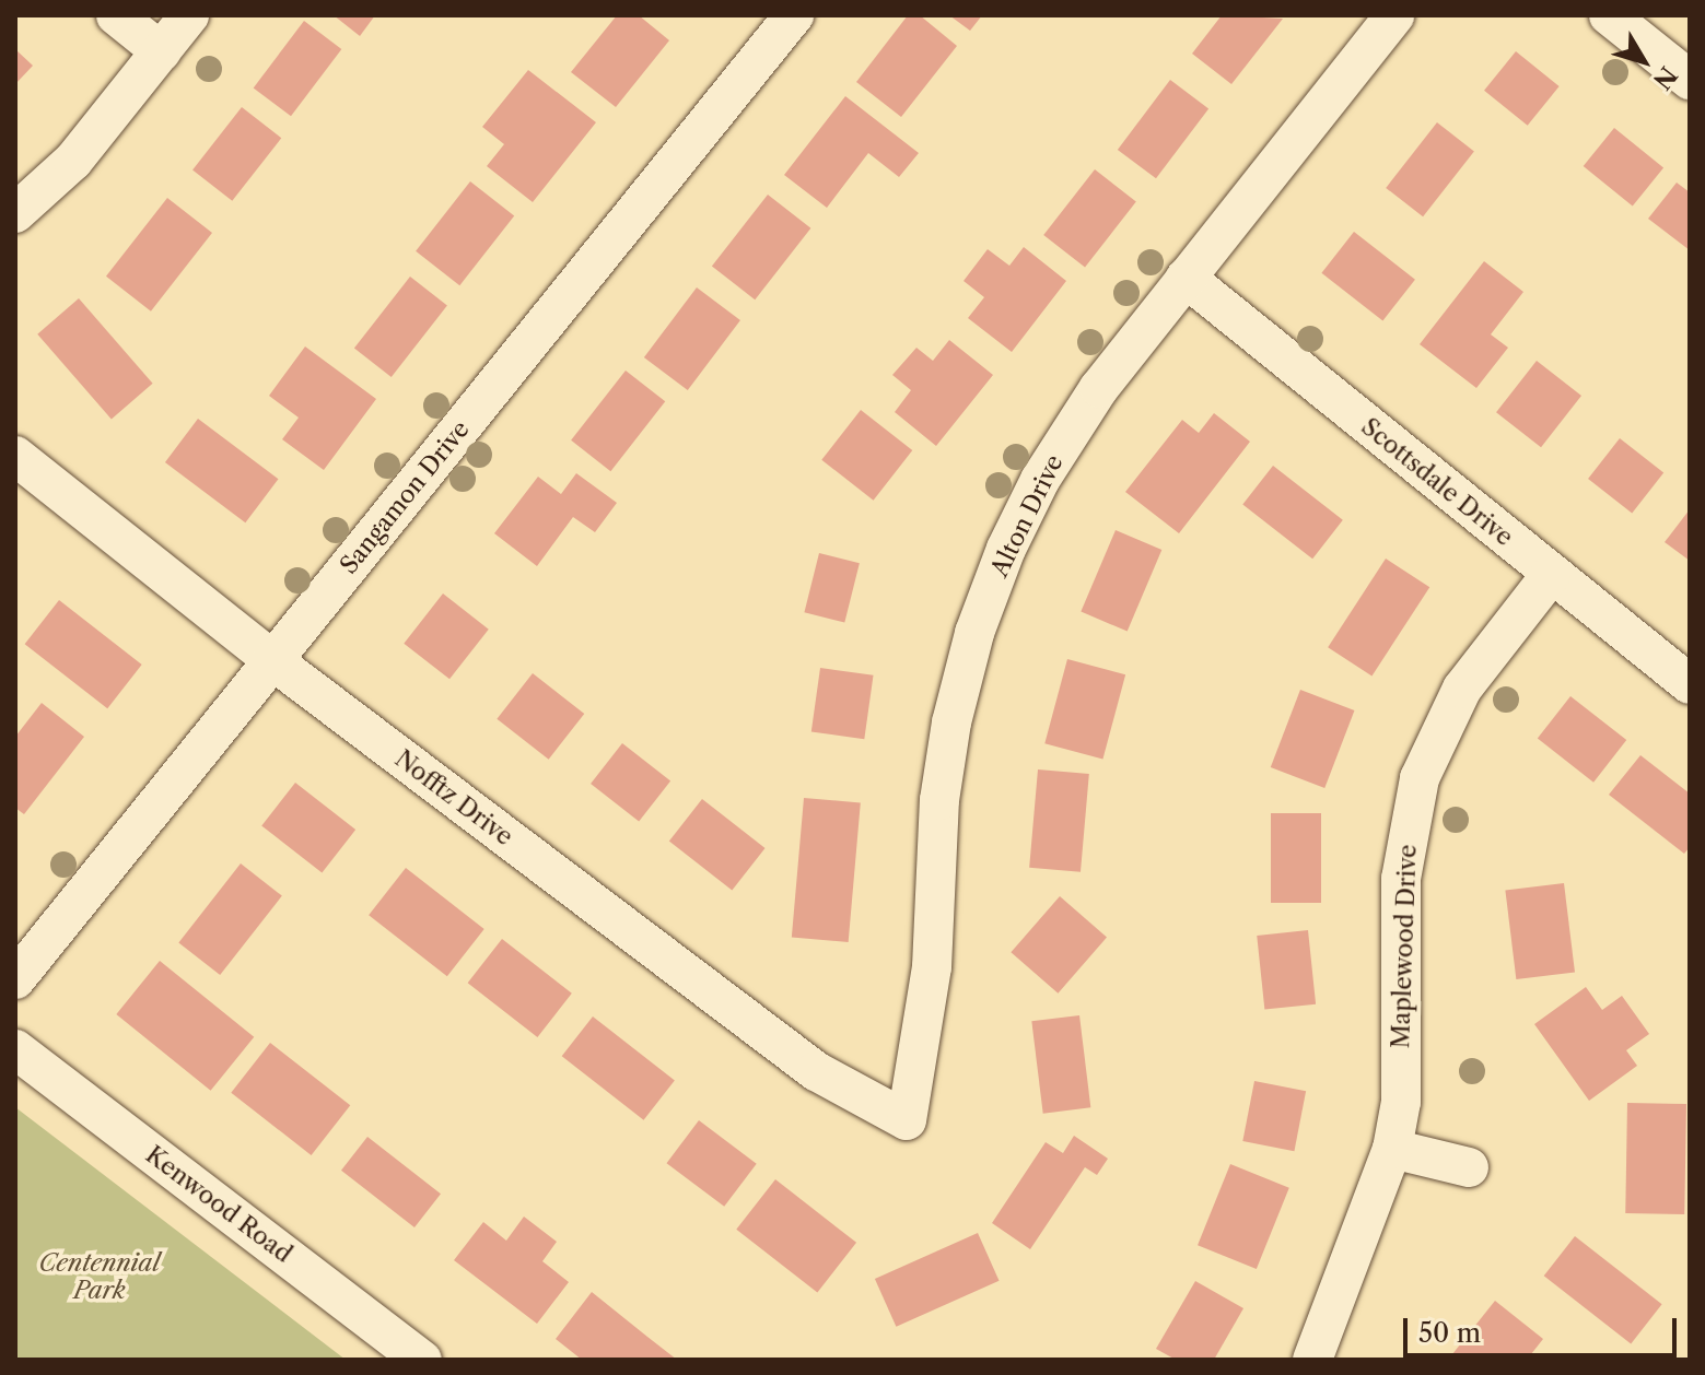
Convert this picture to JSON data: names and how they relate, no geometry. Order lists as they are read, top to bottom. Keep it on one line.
{"streets":{"street":["Scottsdale Drive","Sangamon Drive","Alton Drive","Nofftz Drive","Maplewood Drive","Kenwood Road"]},"crossings":[["Scottsdale Drive","Alton Drive"],["Scottsdale Drive","Maplewood Drive"],["Sangamon Drive","Nofftz Drive"],["Alton Drive","Nofftz Drive"]],"parks":["Centennial Park"],"scale_bar":"50 m","north":"bottom right"}
